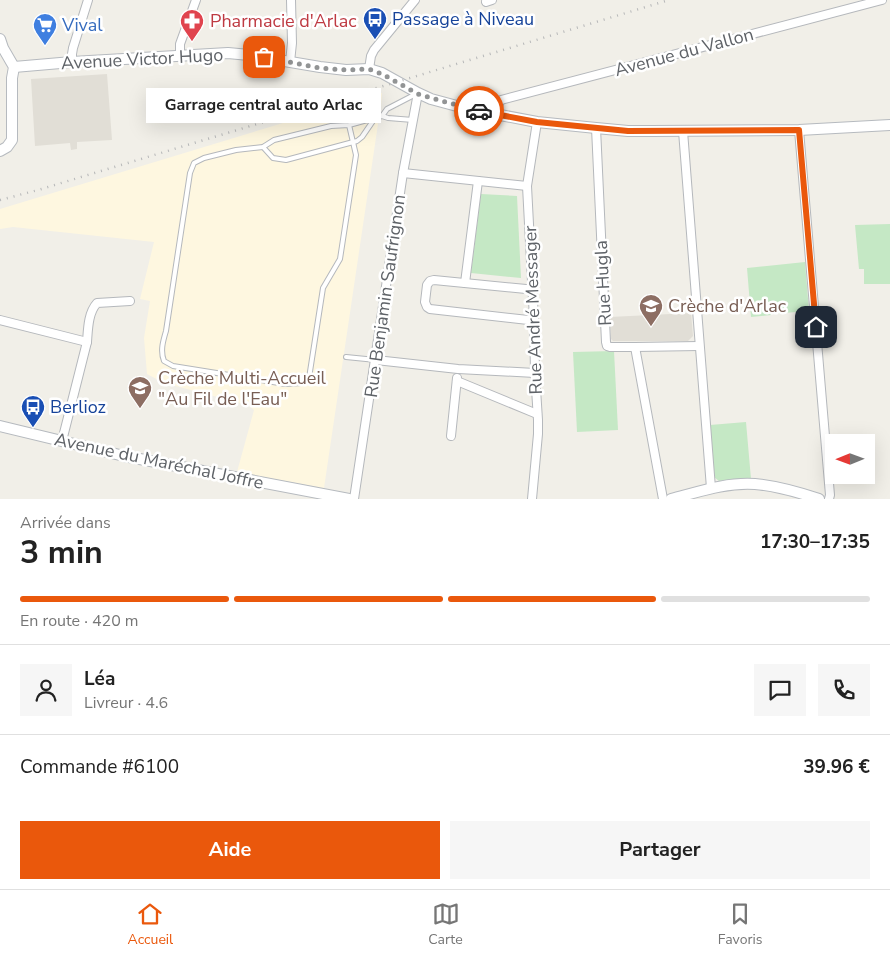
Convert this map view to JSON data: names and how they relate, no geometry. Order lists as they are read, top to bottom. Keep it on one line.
{"streets":{"street":["Avenue du Vallon","Avenue Victor Hugo","Rue Hugla","Rue Benjamin Saufrignon","Rue André Messager","Avenue du Maréchal Joffre"]},"crossings":[["Avenue du Vallon","Avenue Victor Hugo"],["Avenue Victor Hugo","Rue Hugla"],["Avenue Victor Hugo","Rue Benjamin Saufrignon"],["Avenue Victor Hugo","Rue André Messager"]],"places":{"bus stop":["Passage à Niveau","Berlioz"],"pharmacy":["Pharmacie d'Arlac"],"supermarket":["Vival"],"other":["Garrage central auto Arlac"],"school or university":["Crèche d'Arlac","Crèche Multi-Accueil \"Au Fil de l'Eau\""]},"north":"left","page":{"bubble":"Garrage central auto Arlac","heading":["3 min","Arrivée dans","17:30–17:35"],"panel":["Léa","Livreur · 4.6","Commande #6100","39.96 €"],"bar":"En route · 420 m","buttons":["Aide","Partager"],"tabs":["Accueil","Carte","Favoris"]}}
